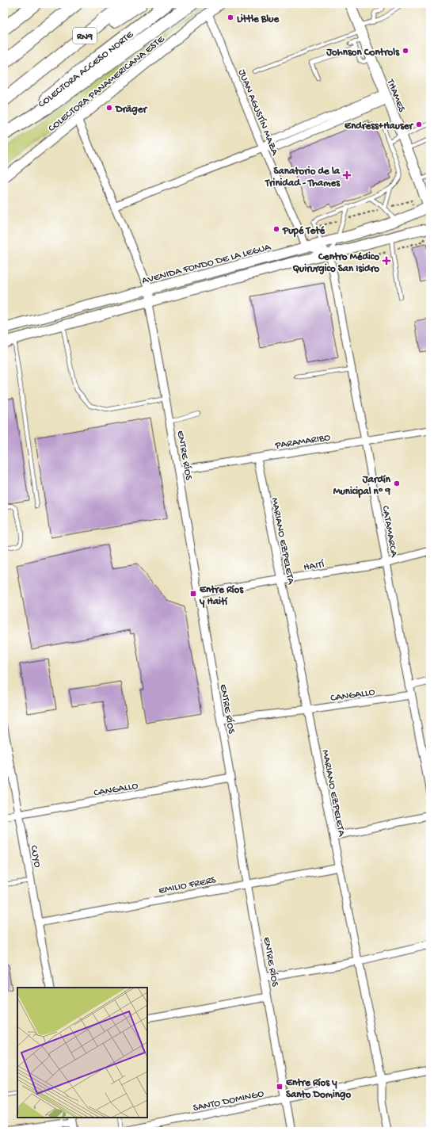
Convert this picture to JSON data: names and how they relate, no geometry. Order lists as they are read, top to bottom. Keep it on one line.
{"streets":{"highway":["RN9","COLECTORA ACCESO NORTE"],"main road":["COLECTORA PANAMERICANA ESTE","THAMES","AVENIDA FONDO DE LA LEGUA"],"street":["JUAN AGUSTÍN MAZA","PARAMARIBO","ENTRE RÍOS","CATAMARCA","MARIANO EZPELETA","HAITÍ","CANGALLO","CUYO","EMILIO FRERS","SANTO DOMINGO"]},"crossings":[["COLECTORA PANAMERICANA ESTE","JUAN AGUSTÍN MAZA"],["THAMES","AVENIDA FONDO DE LA LEGUA"],["JUAN AGUSTÍN MAZA","AVENIDA FONDO DE LA LEGUA"],["AVENIDA FONDO DE LA LEGUA","ENTRE RÍOS"],["PARAMARIBO","ENTRE RÍOS"],["PARAMARIBO","CATAMARCA"],["PARAMARIBO","MARIANO EZPELETA"],["ENTRE RÍOS","HAITÍ"],["ENTRE RÍOS","CANGALLO"],["ENTRE RÍOS","EMILIO FRERS"],["ENTRE RÍOS","SANTO DOMINGO"],["CATAMARCA","HAITÍ"],["CATAMARCA","CANGALLO"],["MARIANO EZPELETA","HAITÍ"],["MARIANO EZPELETA","CANGALLO"],["MARIANO EZPELETA","EMILIO FRERS"],["MARIANO EZPELETA","SANTO DOMINGO"],["CANGALLO","CUYO"],["CUYO","EMILIO FRERS"]],"places":{"other":["Little Blue","Johnson Controls","Dräger","Endress+Hauser","Pupé Teté","Jardín Municipal nº 9"],"health":["Sanatorio de la Trinidad - Thames","Centro Médico Quirurgico San Isidro"],"transit":["Entre Ríos y Haití","Entre Ríos y Santo Domingo"]}}
